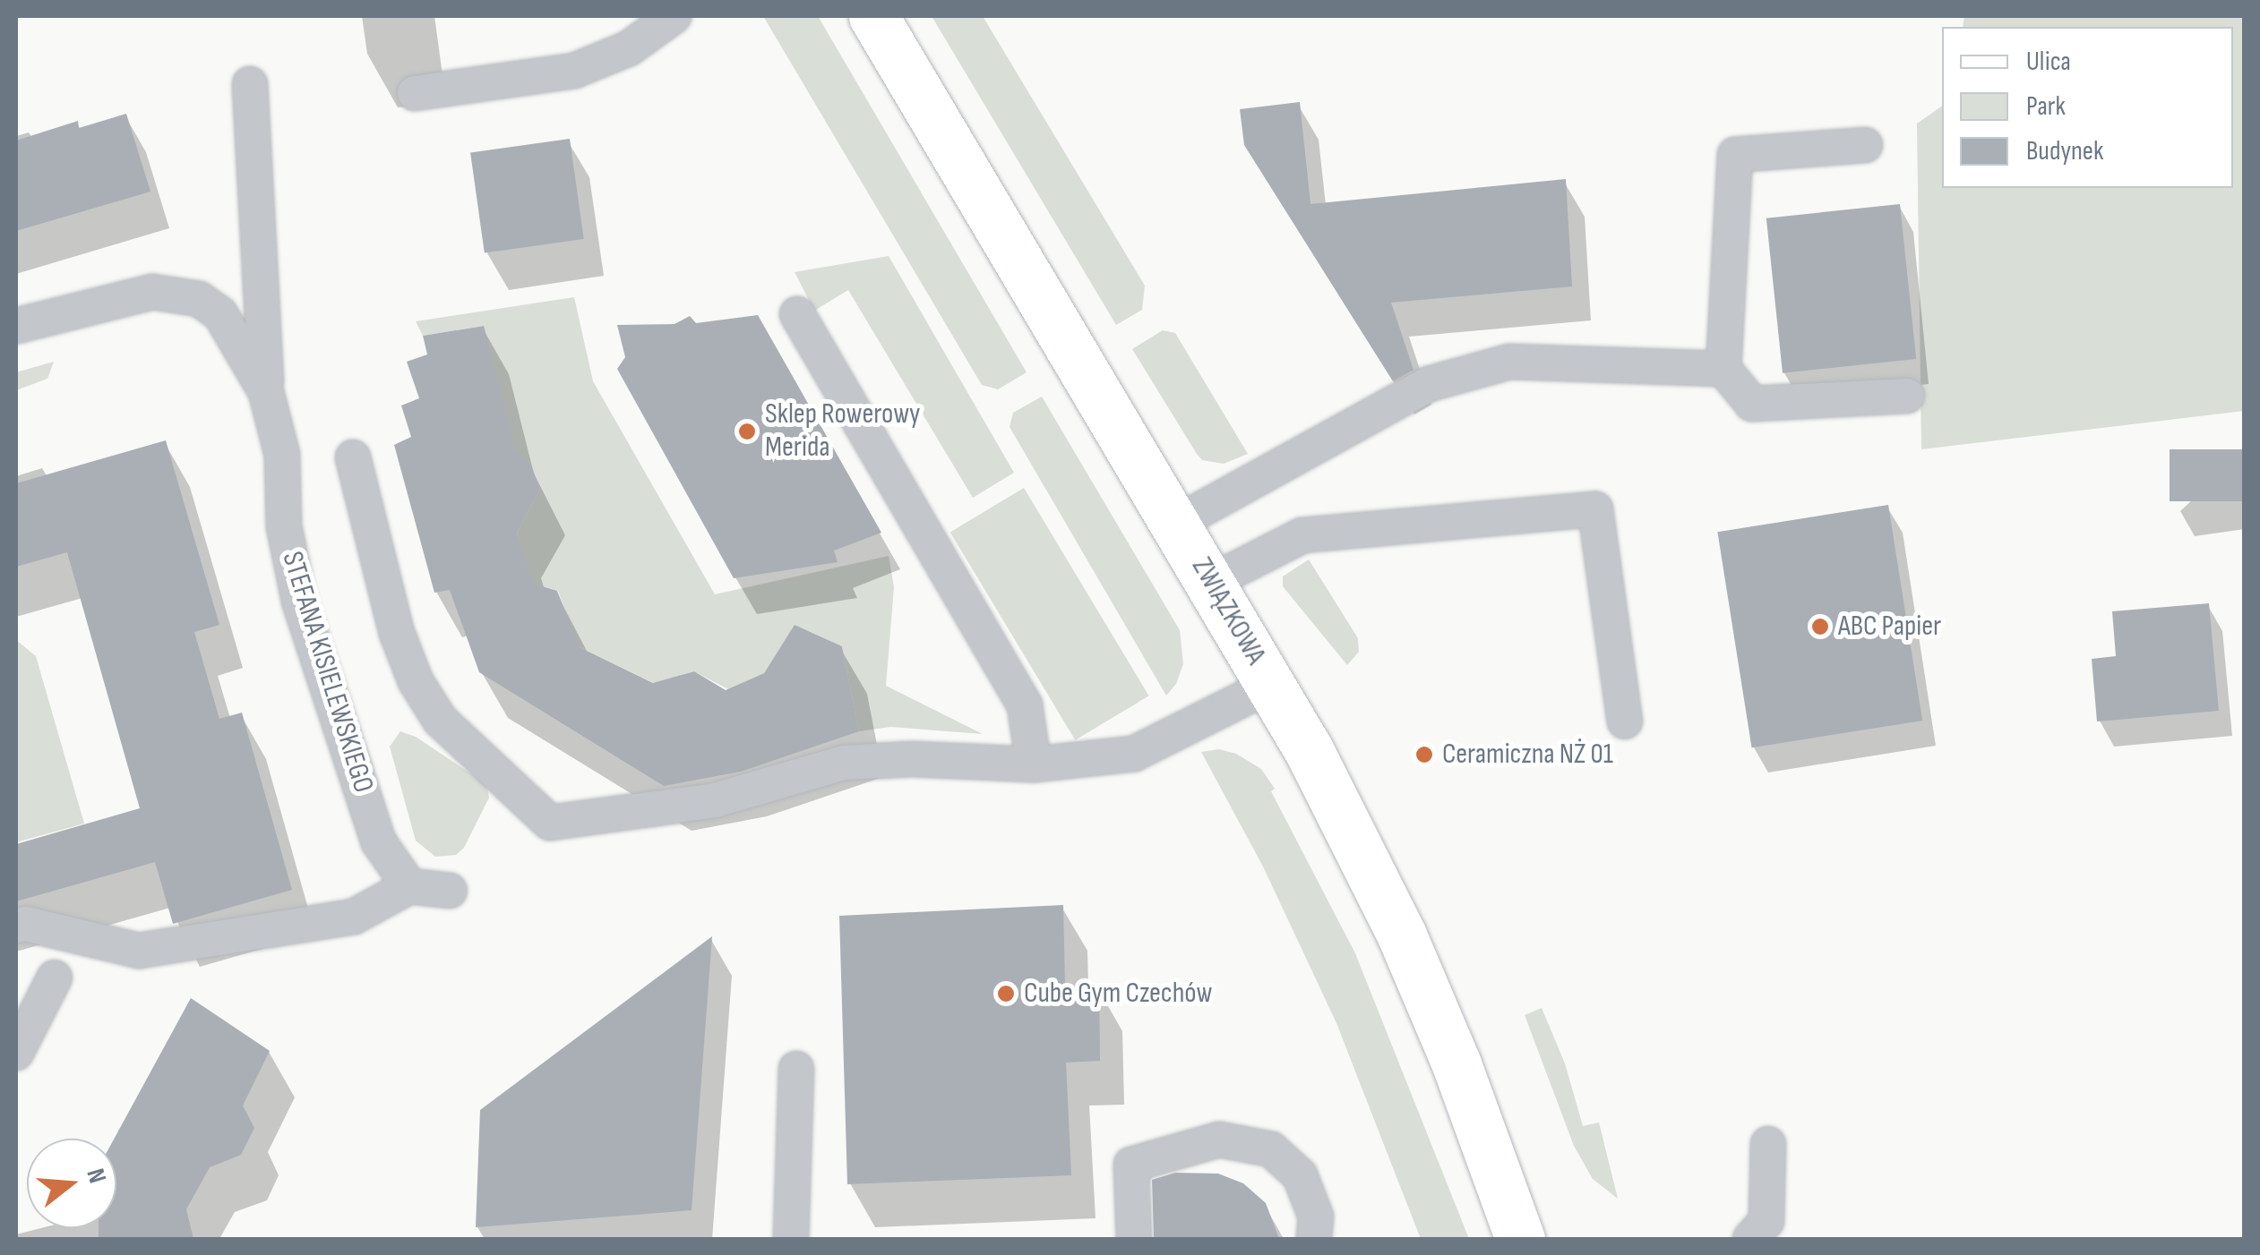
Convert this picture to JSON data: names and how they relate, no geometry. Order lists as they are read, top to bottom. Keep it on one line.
{"streets":{"street":["ZWIĄZKOWA"],"lane":["STEFANA KISIELEWSKIEGO"]},"places":["Sklep Rowerowy Merida","ABC Papier","Ceramiczna NŻ 01","Cube Gym Czechów"],"legend":["Ulica","Park","Budynek"],"north":"right"}
